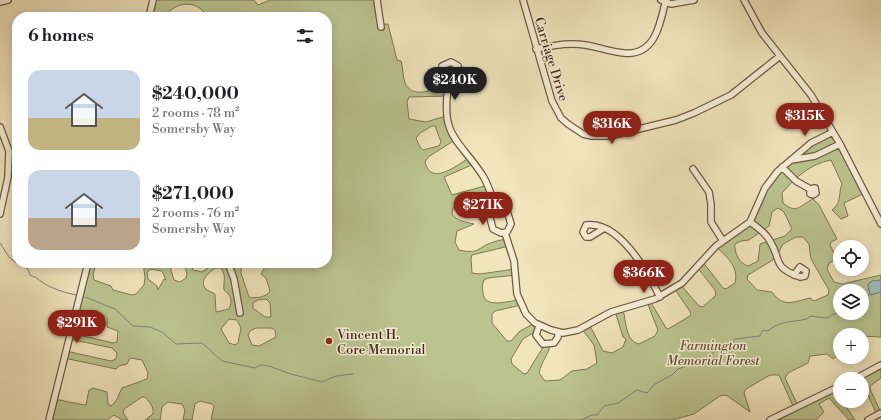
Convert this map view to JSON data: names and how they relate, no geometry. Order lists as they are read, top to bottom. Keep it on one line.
{"streets":{"street":["Carriage Drive"]},"parks":["Farmington Memorial Forest"],"places":["Vincent H. Core Memorial"],"page":{"heading":"6 homes","list":[{"name":"$240,000","note":"2 rooms · 78 m² · Somersby Way"},{"name":"$271,000","note":"2 rooms · 76 m² · Somersby Way"}],"price":["$240K","$315K","$316K","$271K","$366K","$291K"],"map_buttons":["+","−"]}}
